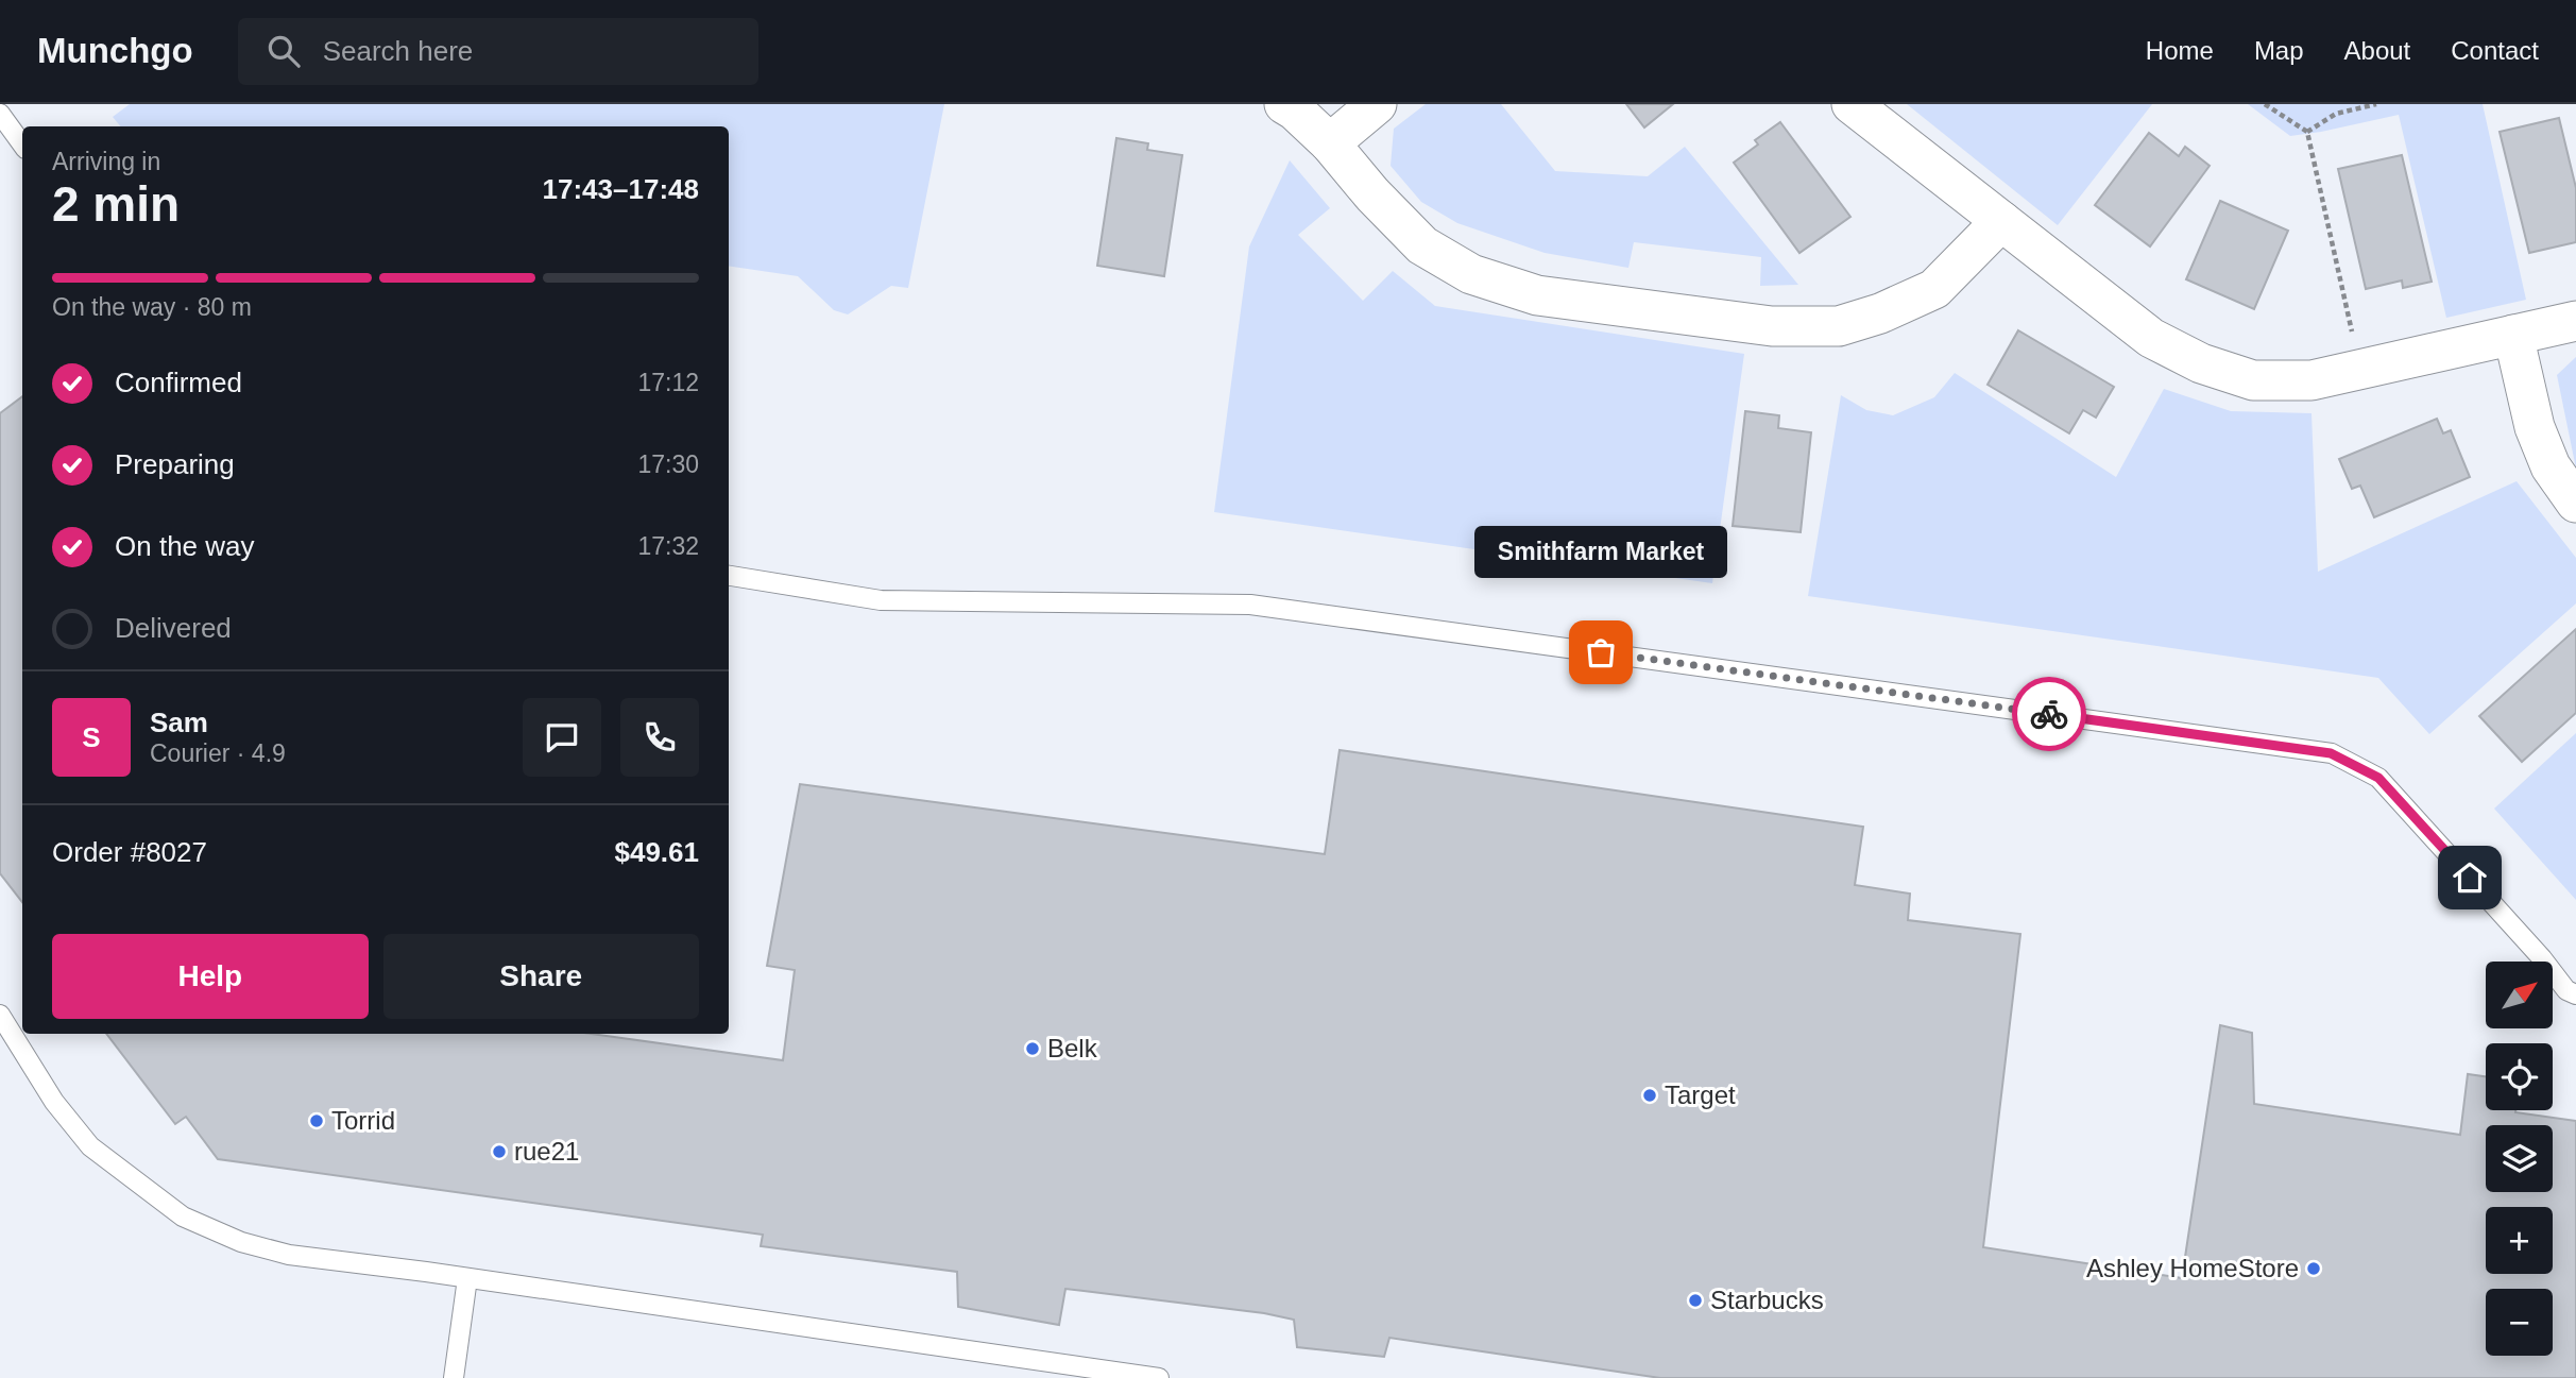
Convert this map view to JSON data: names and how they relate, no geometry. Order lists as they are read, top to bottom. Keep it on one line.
{"places":["Smithfarm Market","Belk","Target","Torrid","rue21","Ashley HomeStore","Starbucks"],"north":"top right","page":{"header":"Munchgo","search":"Search here","nav":["Home","Map","About","Contact"],"heading":["2 min","Arriving in","17:43–17:48"],"panel":["Sam","Courier · 4.9","Order #8027","$49.61"],"bar":"On the way · 80 m","list":[["Confirmed","17:12"],["Preparing","17:30"],["On the way","17:32"],"Delivered"],"bubble":"Smithfarm Market","round":"S","buttons":["Help","Share"],"map_buttons":["+","−"]}}
